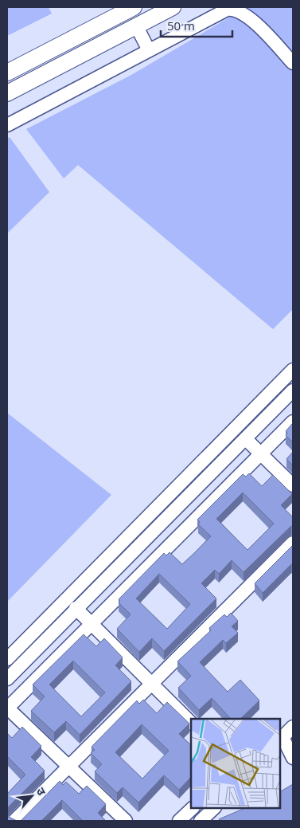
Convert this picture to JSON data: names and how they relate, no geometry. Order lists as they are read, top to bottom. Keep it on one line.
{"scale_bar":"50 m","north":"top right"}
